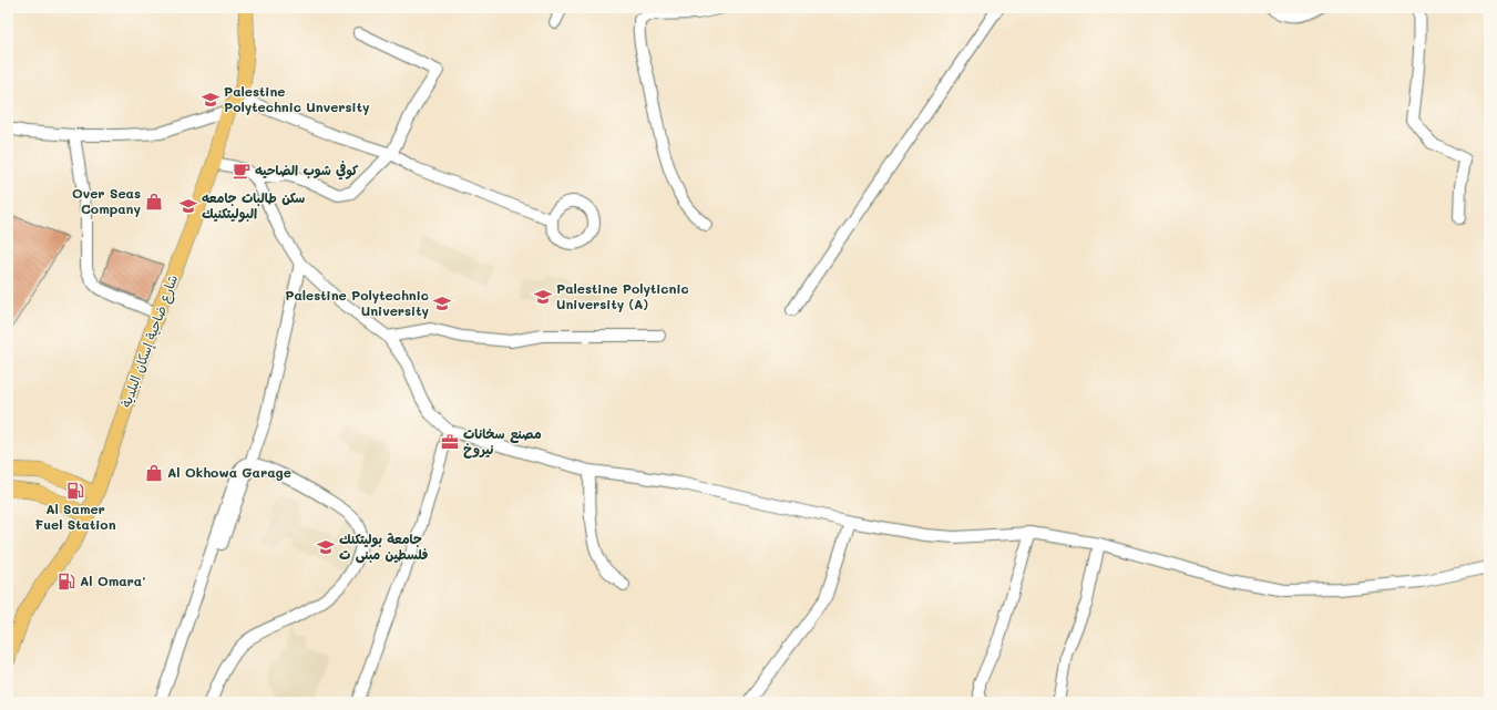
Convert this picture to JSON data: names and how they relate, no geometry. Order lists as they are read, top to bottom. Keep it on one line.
{"streets":{"main road":["شارع ضاحية إسكان البلدية"]},"places":{"school or university":["Palestine Polytechnic Unversity","سكن طالبات جامعه البوليتكنيك","Palestine Polyticnic University (A)","Palestine Polytechnic University","جامعة بوليتكنك فلسطين مبنى ت"],"cafe":["كوفي شوب الضاحيه"],"shop":["Over Seas Company","Al Okhowa Garage"],"office":["مصنع سخانات نيروخ"],"fuel station":["Al Samer Fuel Station","Al Omara'"]}}
